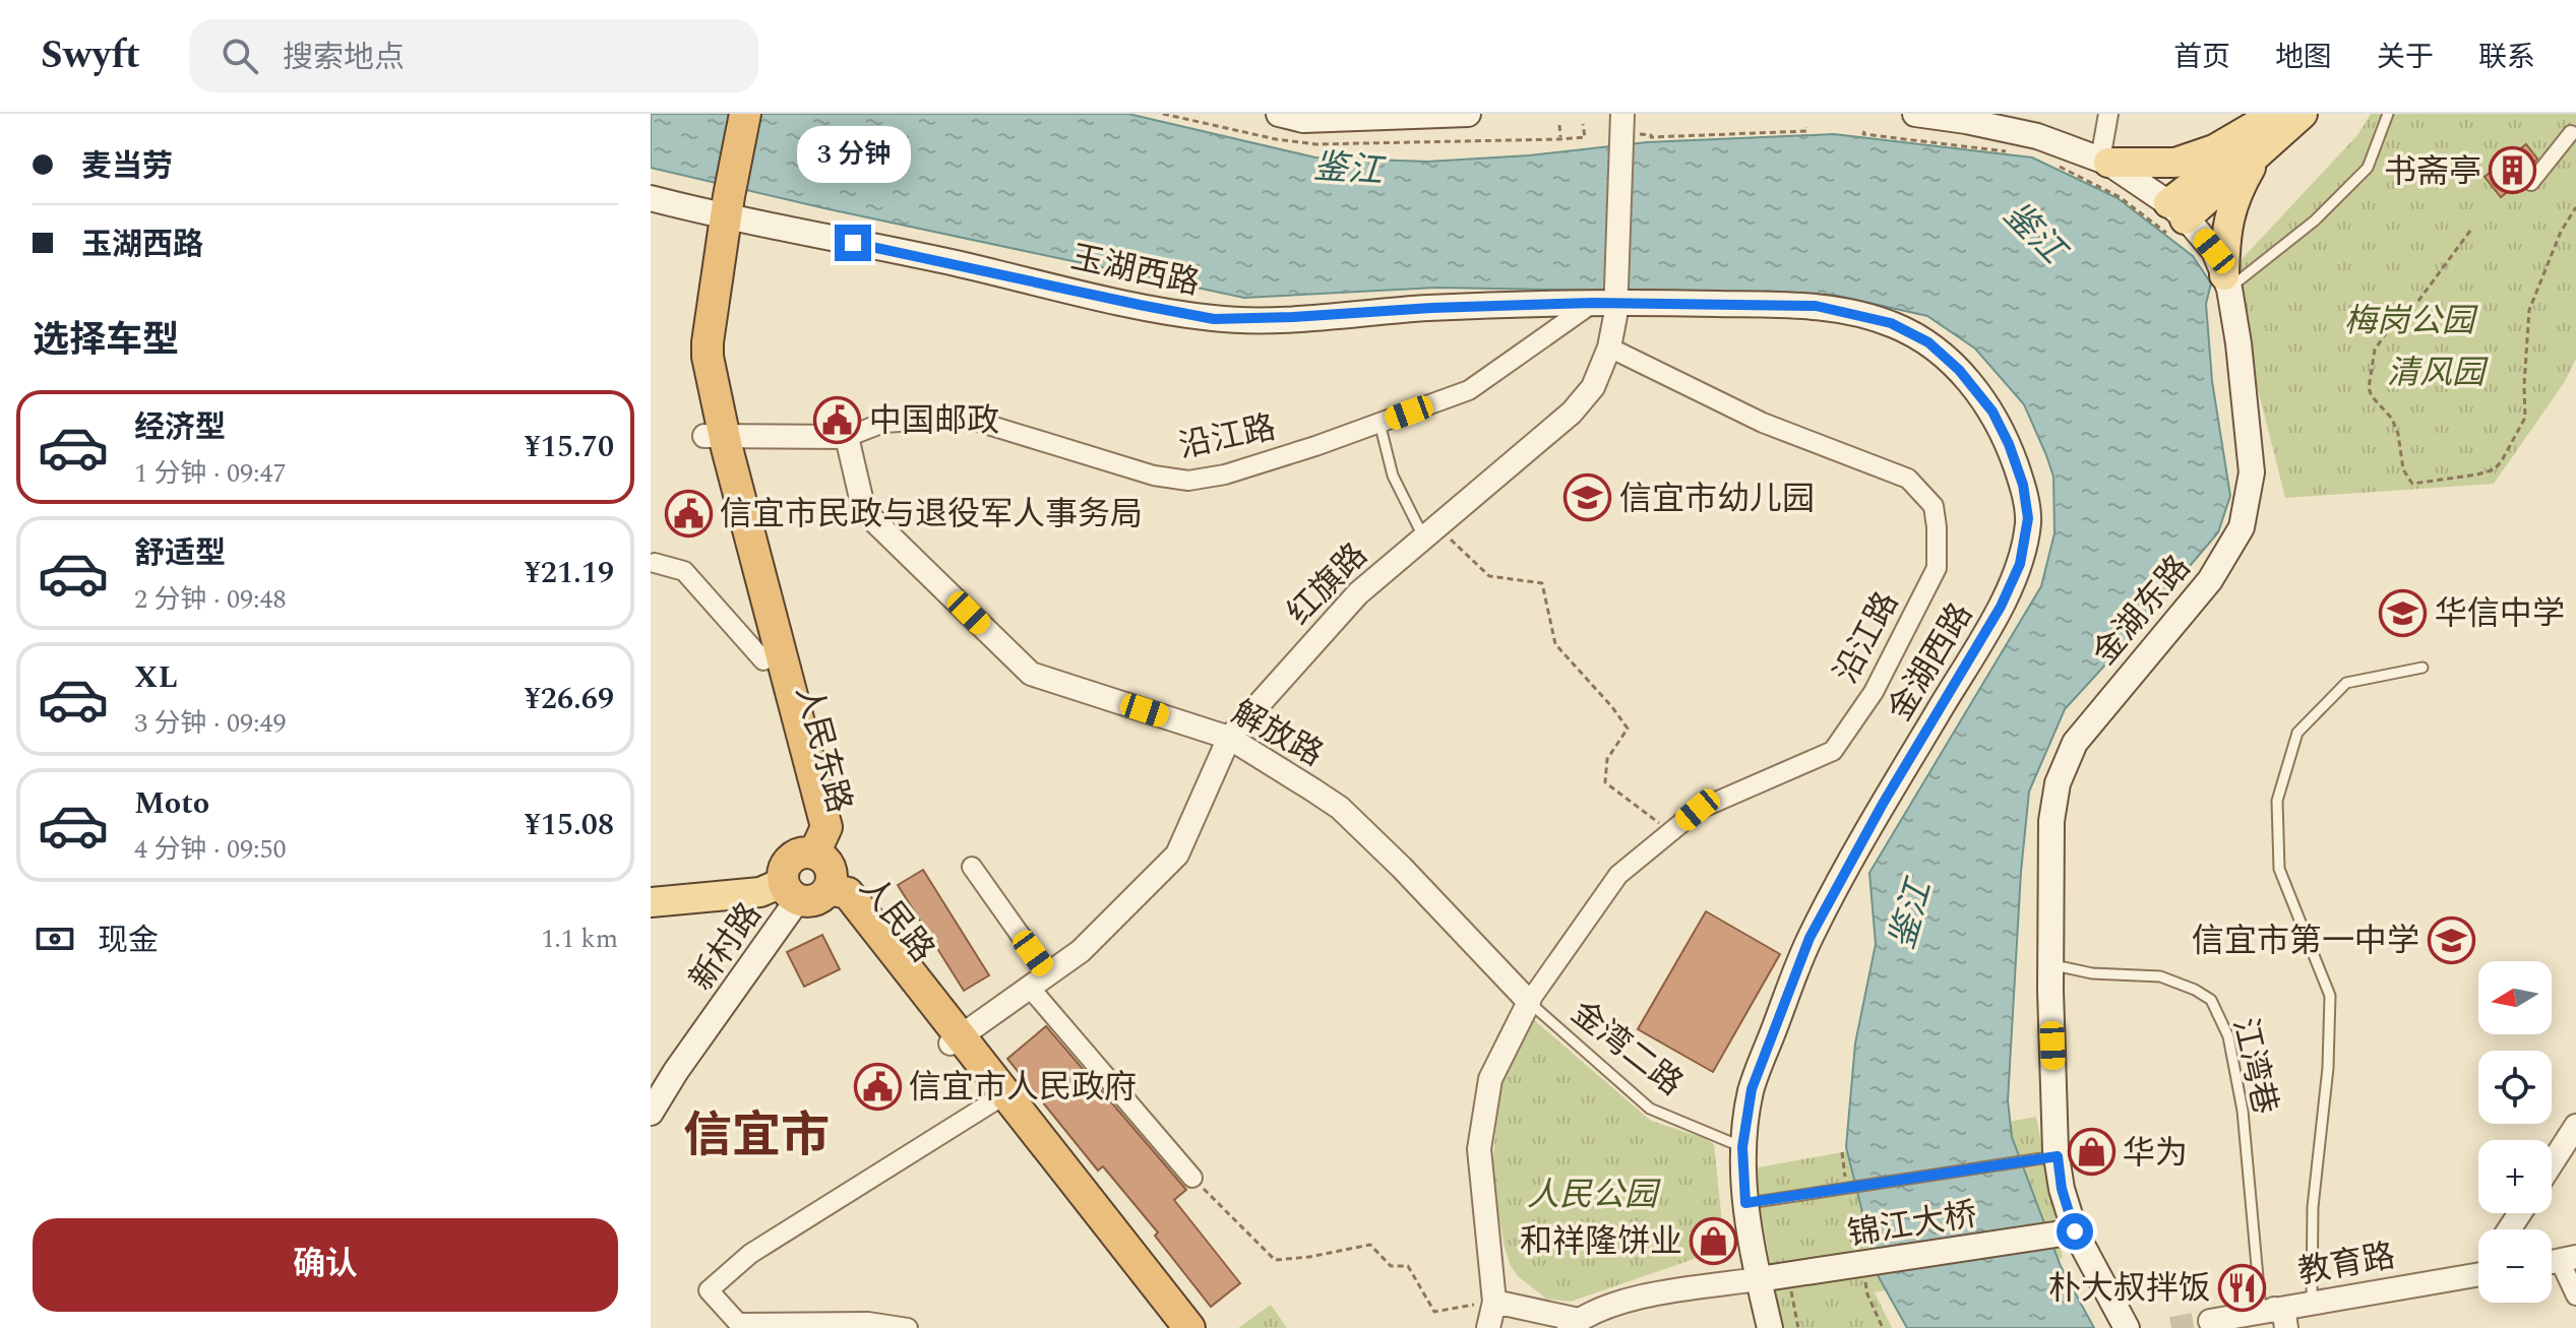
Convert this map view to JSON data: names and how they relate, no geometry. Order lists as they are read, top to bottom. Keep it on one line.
{"streets":{"highway":["人民东路","人民路"],"main road":["玉湖西路","金湖东路","金湖西路","新村路","锦江大桥"],"street":["沿江路","红旗路","解放路","教育路"],"lane":["金湾二路","江湾巷"]},"crossings":[["玉湖西路","沿江路"],["玉湖西路","红旗路"],["玉湖西路","金湖西路"],["玉湖西路","人民东路"],["沿江路","红旗路"],["沿江路","金湖西路"],["沿江路","解放路"],["沿江路","金湾二路"],["红旗路","金湖西路"],["红旗路","解放路"],["红旗路","人民路"],["金湖东路","江湾巷"],["金湖东路","锦江大桥"],["金湖西路","金湾二路"],["金湖西路","锦江大桥"],["解放路","金湾二路"],["人民东路","人民路"],["人民东路","新村路"],["人民路","新村路"],["江湾巷","教育路"]],"districts":["信宜市"],"water":["鉴江"],"parks":["梅岗公园","清风园","人民公园"],"places":{"building":["书斋亭"],"public building":["中国邮政","信宜市民政与退役军人事务局","信宜市人民政府"],"school or university":["信宜市幼儿园","华信中学","信宜市第一中学"],"shop":["华为","和祥隆饼业"],"restaurant":["朴大叔拌饭"]},"north":"left","page":{"header":"Swyft","search":"搜索地点","nav":["首页","地图","关于","联系"],"banner":["麦当劳","玉湖西路"],"bubble":"3 分钟","heading":"选择车型","list":[{"name":"经济型","note":"1 分钟 · 09:47","value":"¥15.70"},{"name":"舒适型","note":"2 分钟 · 09:48","value":"¥21.19"},{"name":"XL","note":"3 分钟 · 09:49","value":"¥26.69"},{"name":"Moto","note":"4 分钟 · 09:50","value":"¥15.08"}],"pay":["现金","1.1 km"],"map_buttons":["+","−"],"buttons":"确认"}}
